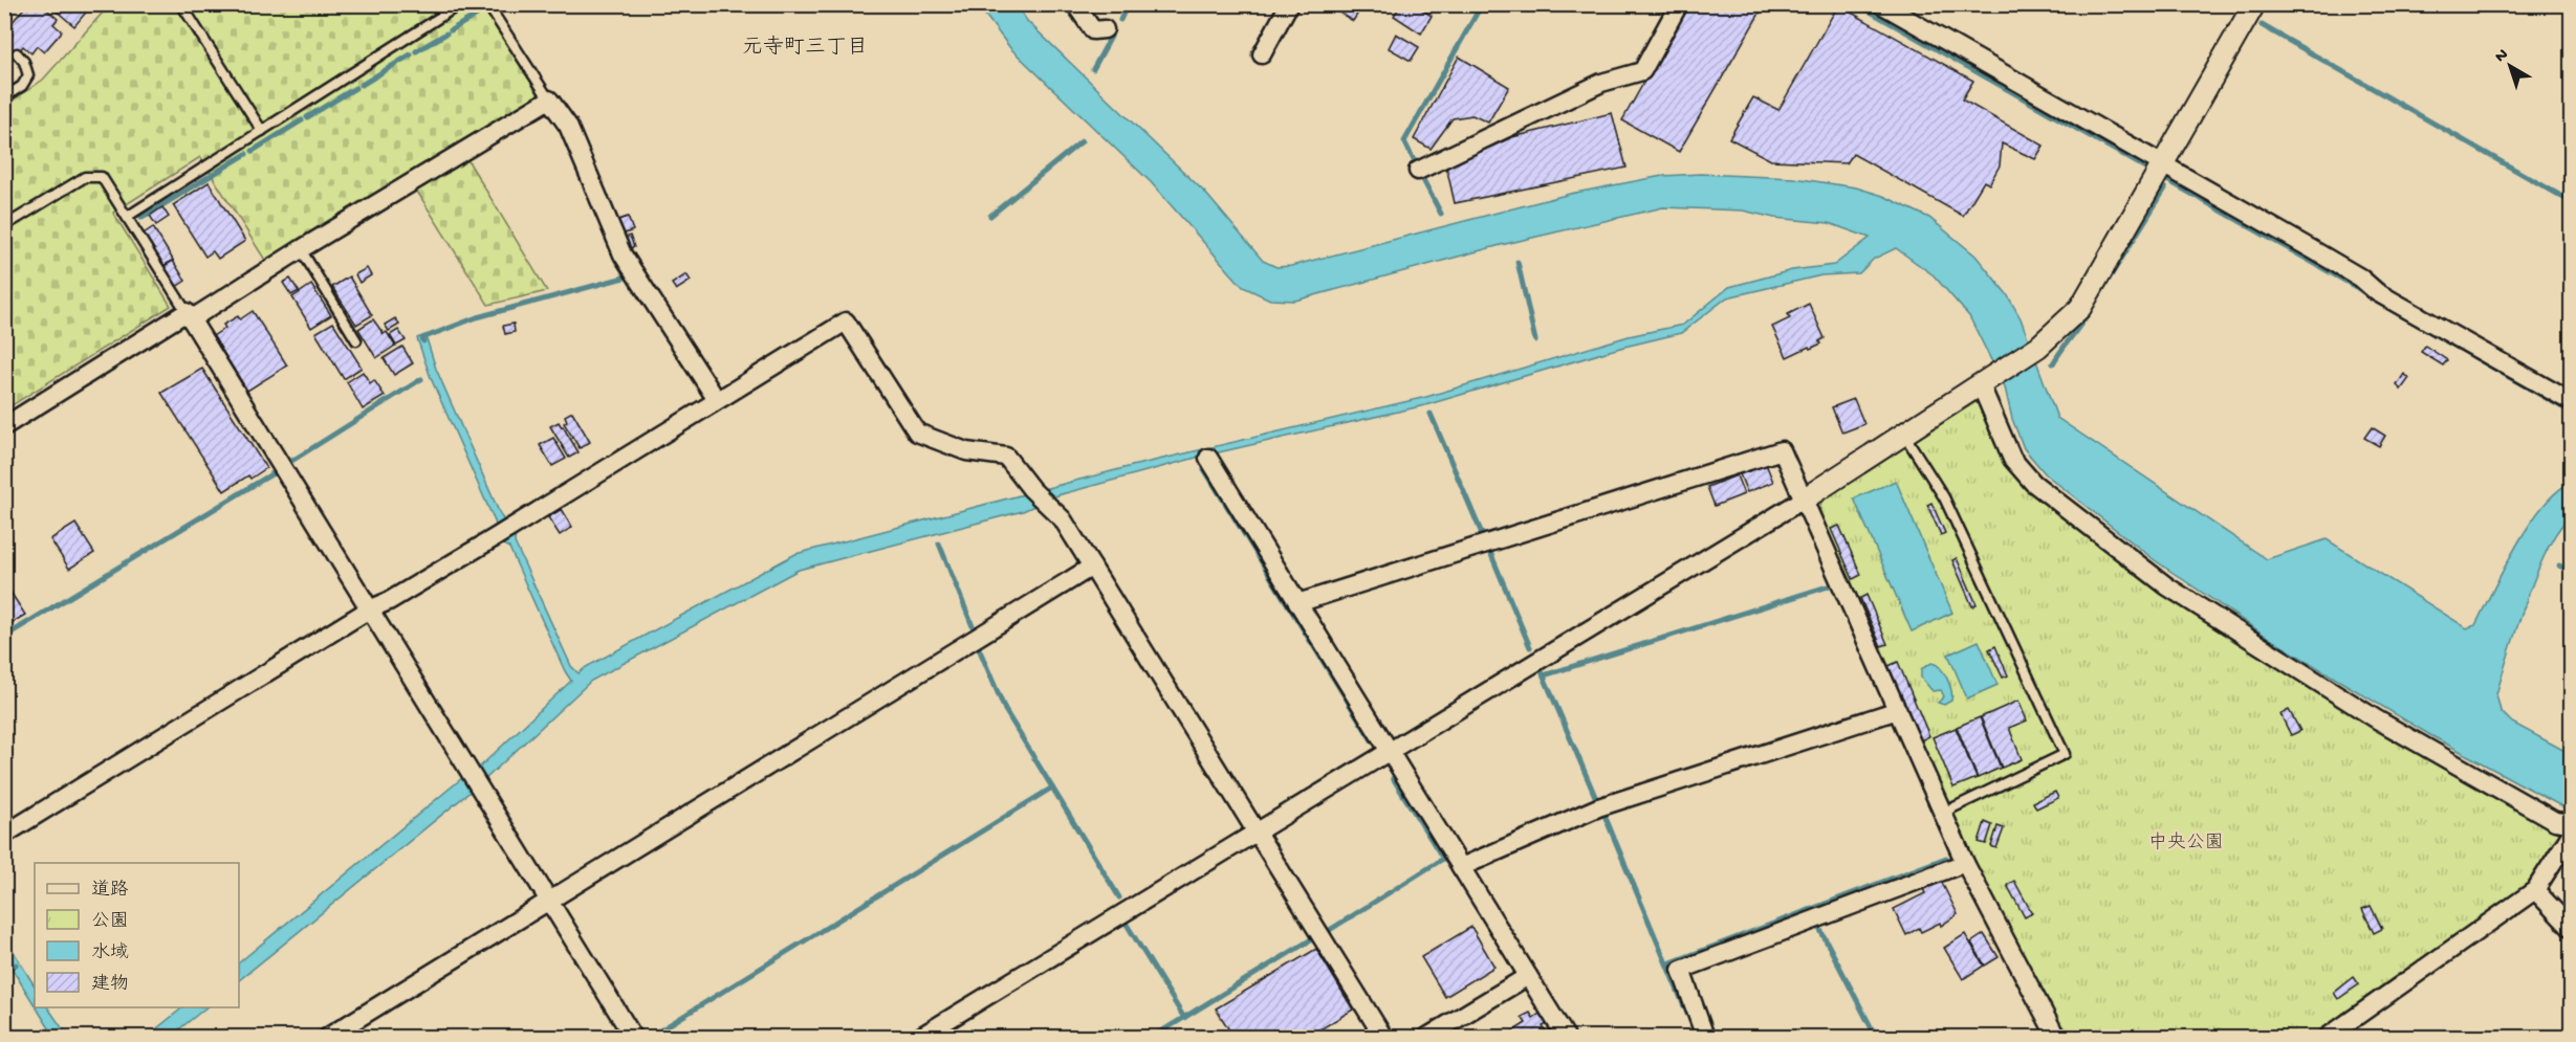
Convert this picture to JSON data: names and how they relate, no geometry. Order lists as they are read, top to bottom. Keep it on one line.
{"districts":["元寺町三丁目"],"parks":["中央公園"],"legend":["道路","公園","水域","建物"],"north":"top left"}
